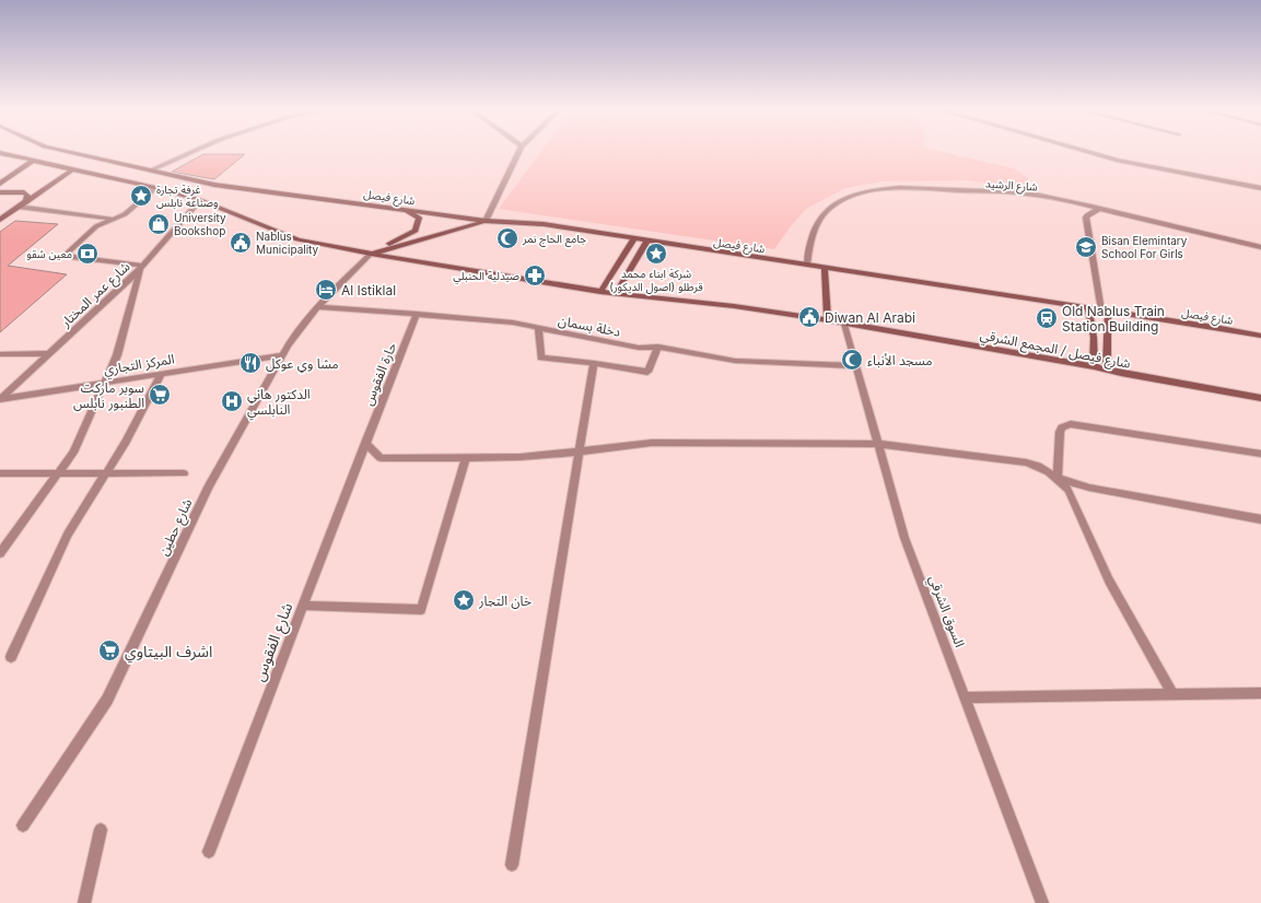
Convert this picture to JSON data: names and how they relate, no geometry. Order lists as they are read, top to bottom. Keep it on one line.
{"streets":{"main road":["شارع فيصل","شارع فيصل / المجمع الشرقي"],"street":["شارع الرشيد","شارع عمر المختار","دخلة بسمان","المركز التجاري","حارة الفقوس","شارع حطين","السوق الشرقي","شارع الفقوس"]},"crossings":[["شارع الرشيد","شارع فيصل"],["شارع عمر المختار","شارع فيصل / المجمع الشرقي"],["شارع عمر المختار","المركز التجاري"],["دخلة بسمان","حارة الفقوس"],["دخلة بسمان","شارع حطين"],["دخلة بسمان","السوق الشرقي"],["شارع فيصل / المجمع الشرقي","شارع حطين"],["شارع فيصل / المجمع الشرقي","السوق الشرقي"],["المركز التجاري","شارع حطين"],["حارة الفقوس","شارع الفقوس"]],"places":{"place":["غرفة تجارة وصناعة نابلس","شركة ابناء محمد قرطلو (اصول الديكور)","خان التجار"],"shop":["University Bookshop"],"mosque":["جامع الحاج نمر","مسجد الأنباء"],"public building":["Nablus Municipality","Diwan Al Arabi"],"school or university":["Bisan Elemintary School For Girls"],"bank":["معين شقو"],"pharmacy":["صيدلية الحنبلي"],"hotel":["Al Istiklal"],"station":["Old Nablus Train Station Building"],"restaurant":["مشا وي عوكل"],"supermarket":["سوبر ماركت الطنبور نابلس","اشرف البيتاوي"],"hospital":["الدكتور هاني النابلسي"]}}
